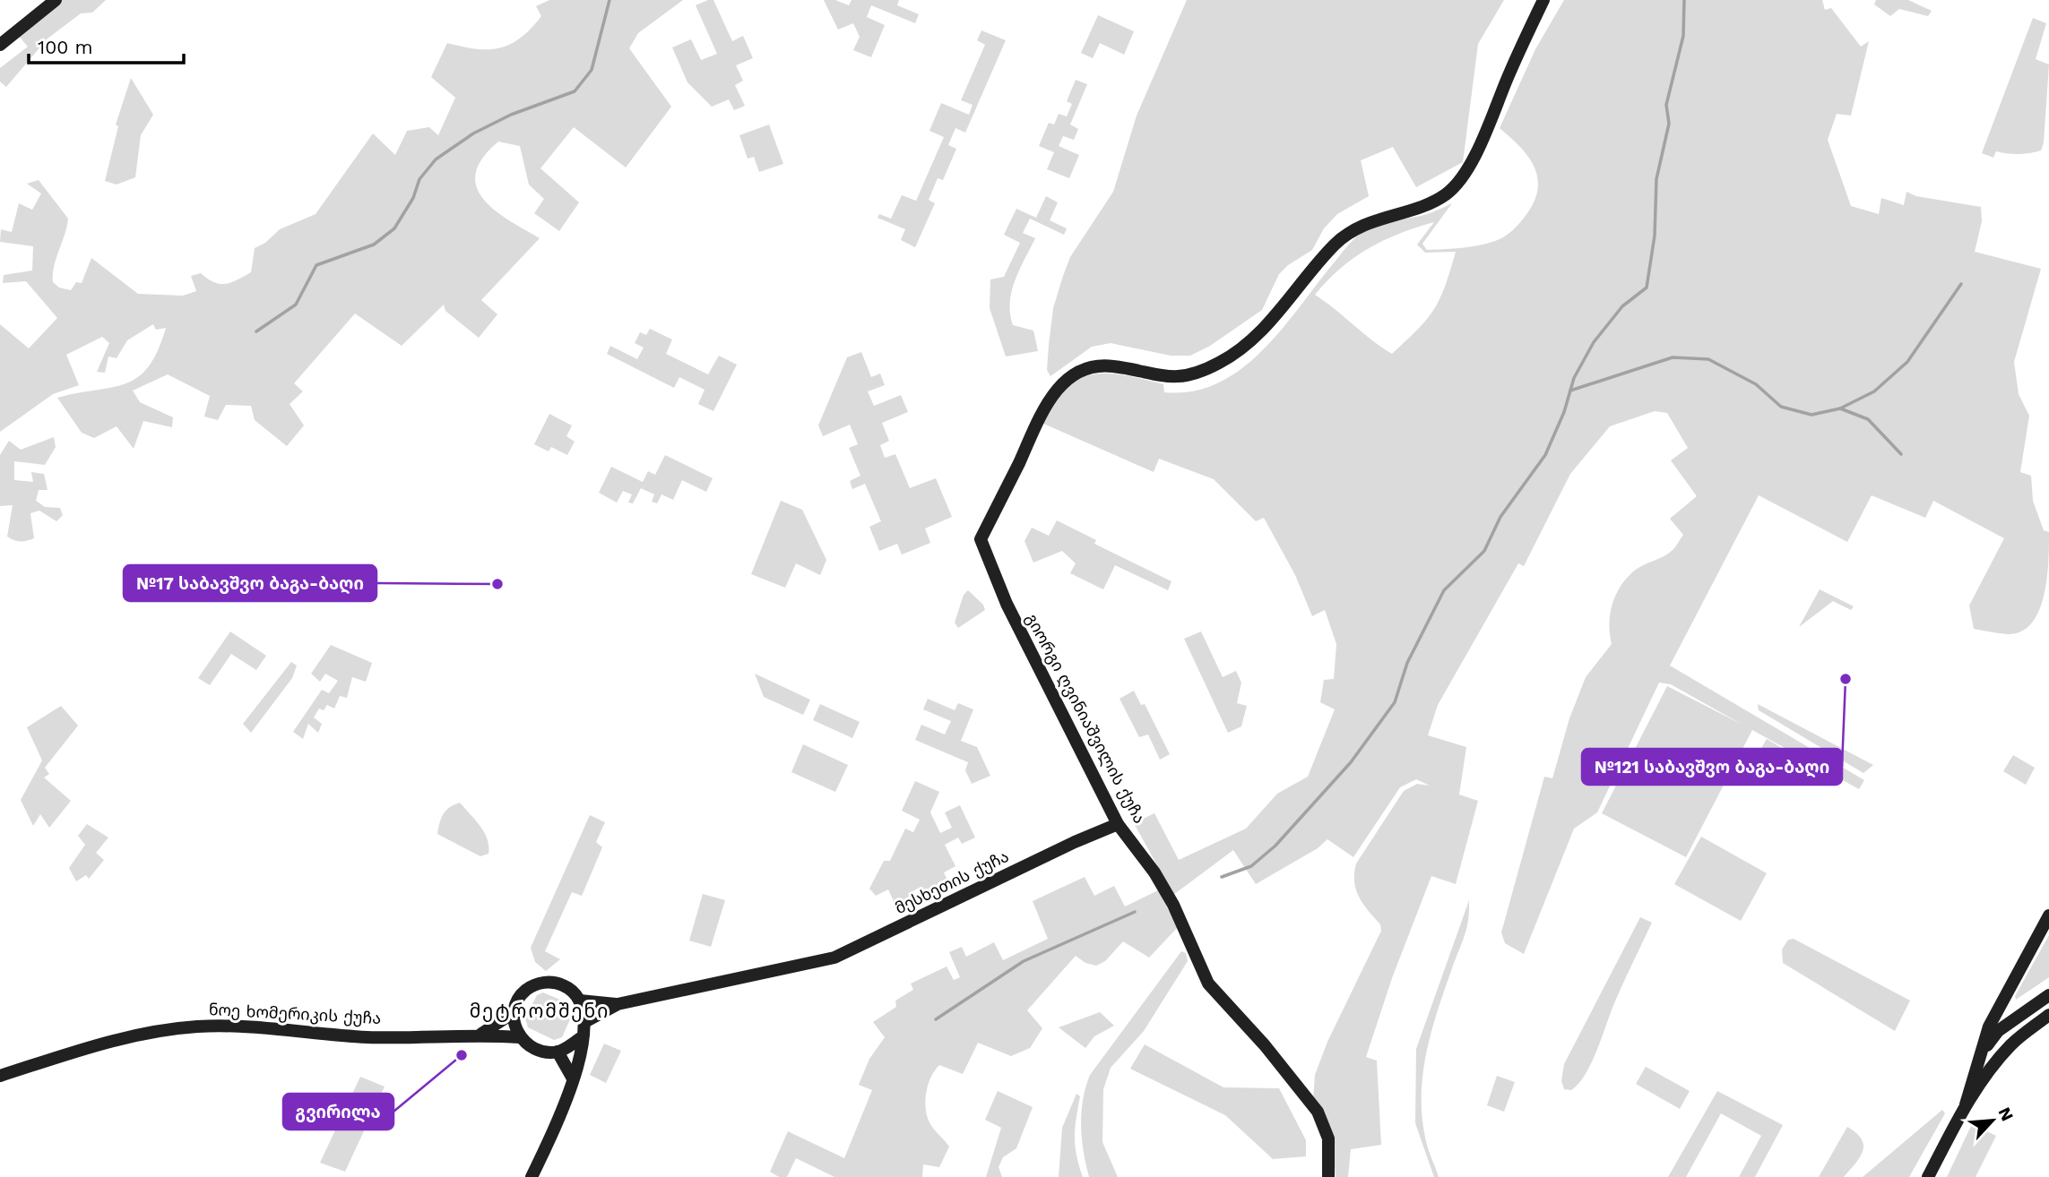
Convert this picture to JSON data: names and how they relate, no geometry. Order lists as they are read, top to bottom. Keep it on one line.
{"streets":{"street":["გიორგი ღვინიაშვილის ქუჩა","მესხეთის ქუჩა","ნოე ხომერიკის ქუჩა"]},"crossings":[["გიორგი ღვინიაშვილის ქუჩა","მესხეთის ქუჩა"]],"districts":["მეტრომშენი"],"places":["№17 საბავშვო ბაგა-ბაღი","№121 საბავშვო ბაგა-ბაღი","გვირილა"],"scale_bar":"100 m","north":"top right"}
